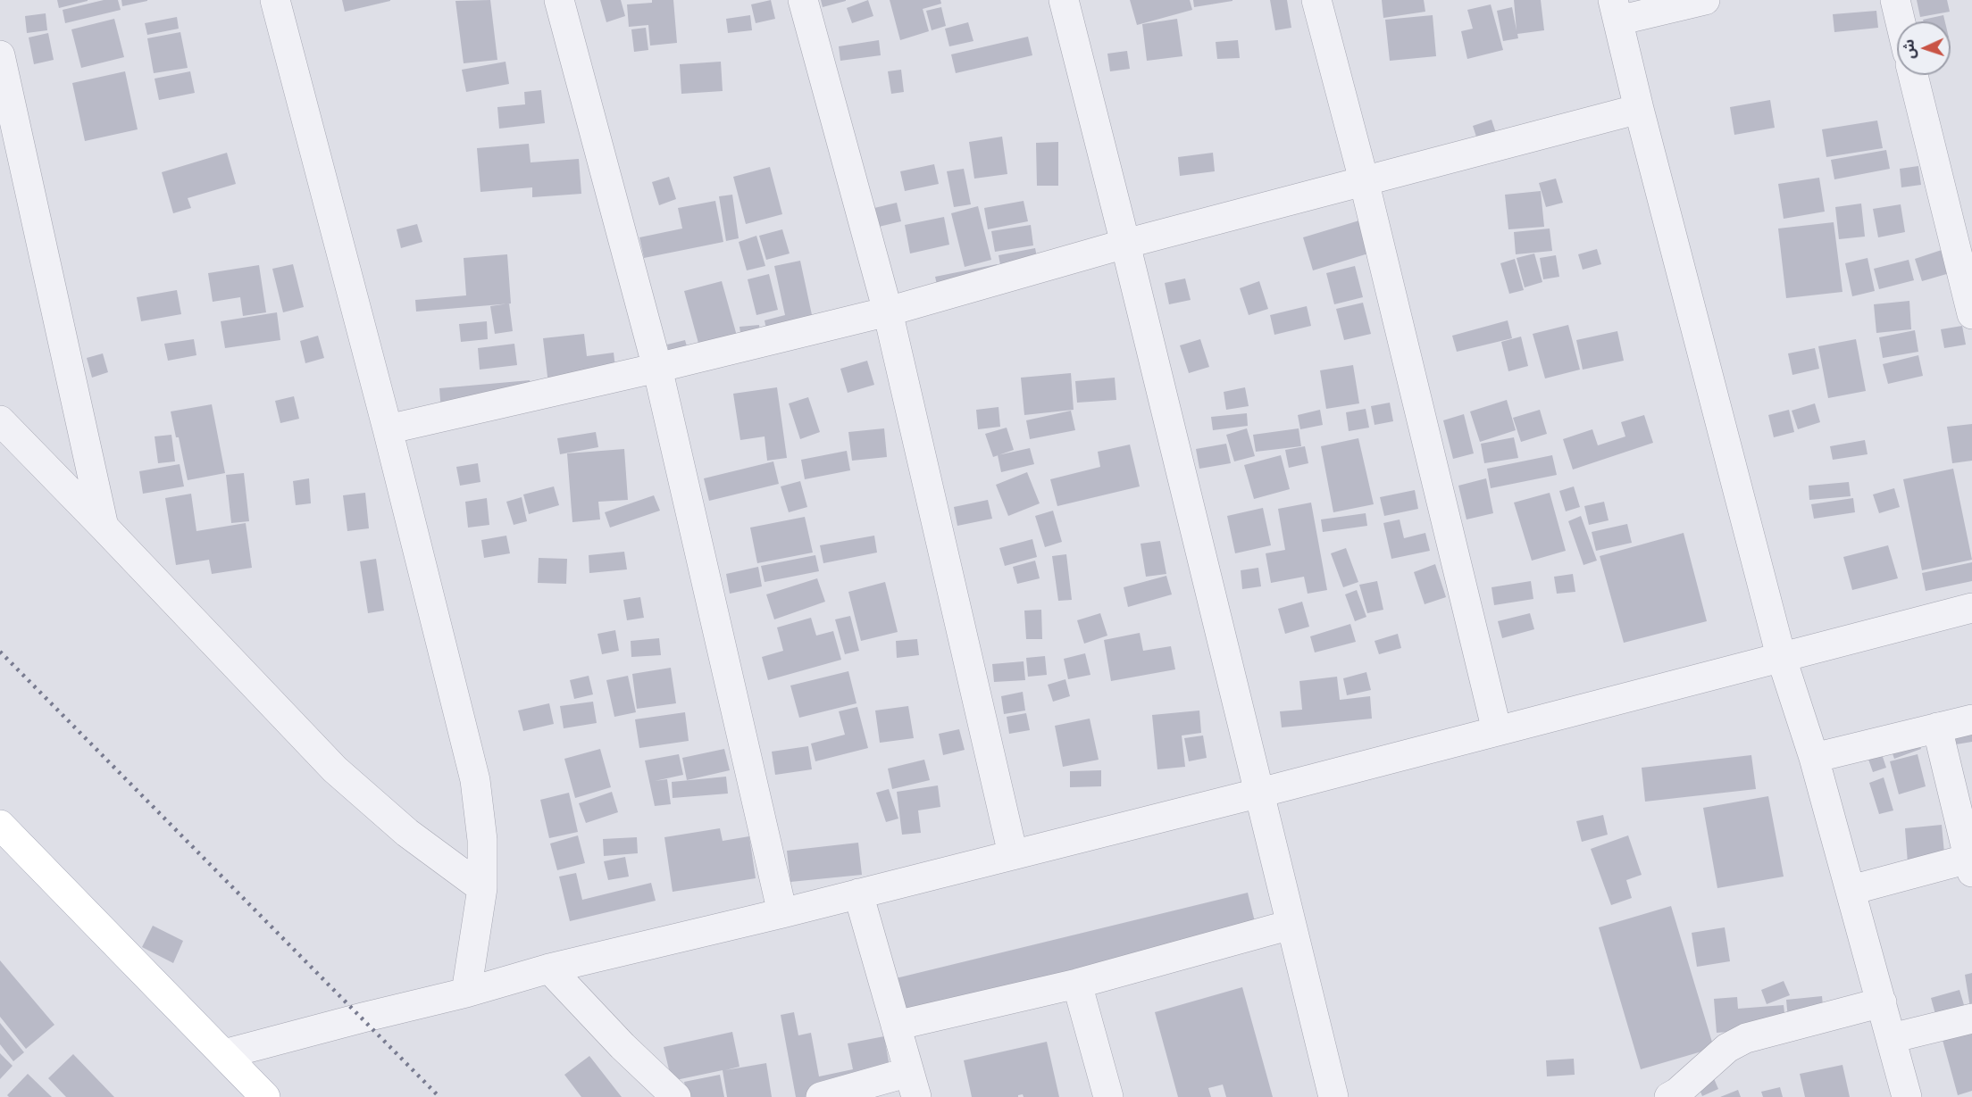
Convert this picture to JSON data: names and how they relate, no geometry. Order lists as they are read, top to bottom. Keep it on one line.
{"north":"left"}
